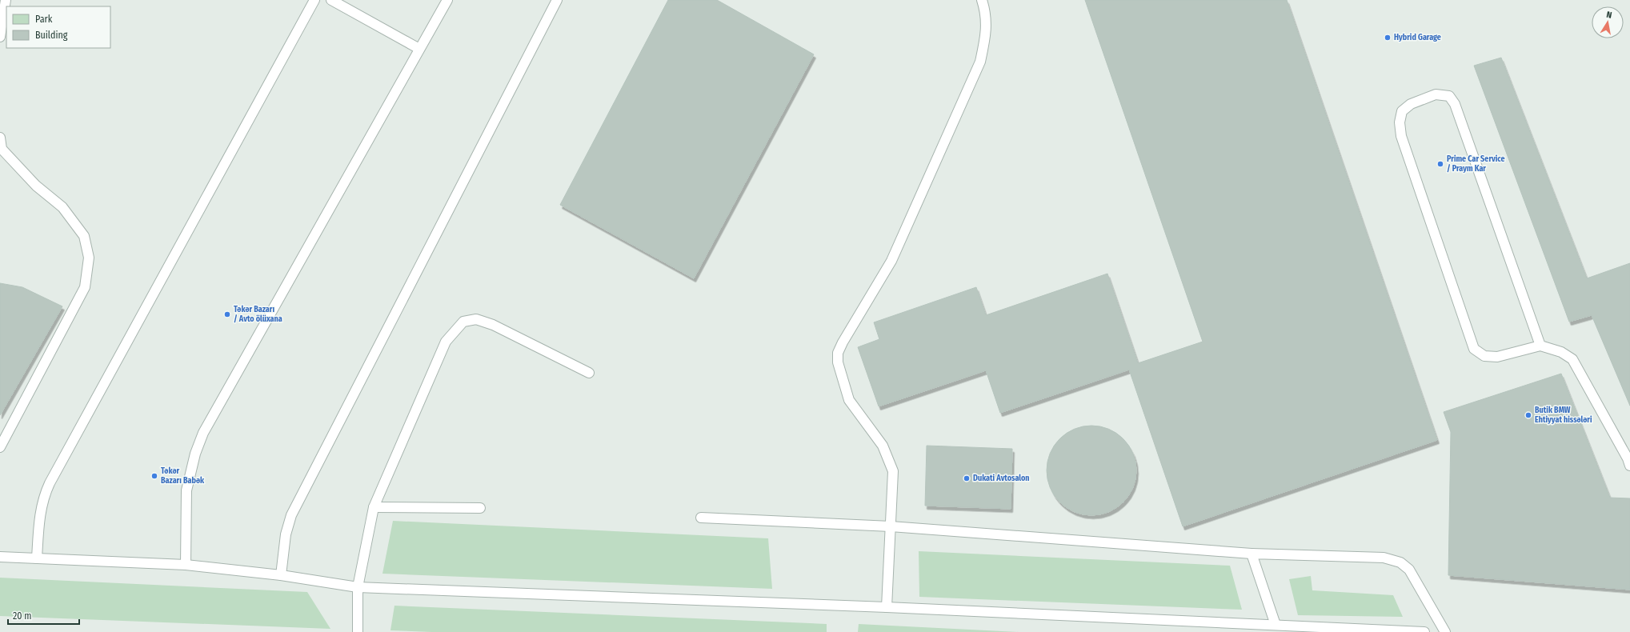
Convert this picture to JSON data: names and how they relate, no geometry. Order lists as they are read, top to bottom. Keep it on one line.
{"places":["Hybrid Garage","Prime Car Service / Praym Kar","Təkər Bazarı / Avto ölüxana","Butik BMW Ehtiyyat hissələri","Təkər Bazarı Babək","Dukati Avtosalon"],"legend":["Park","Building"],"scale_bar":"20 m","north":"top"}
